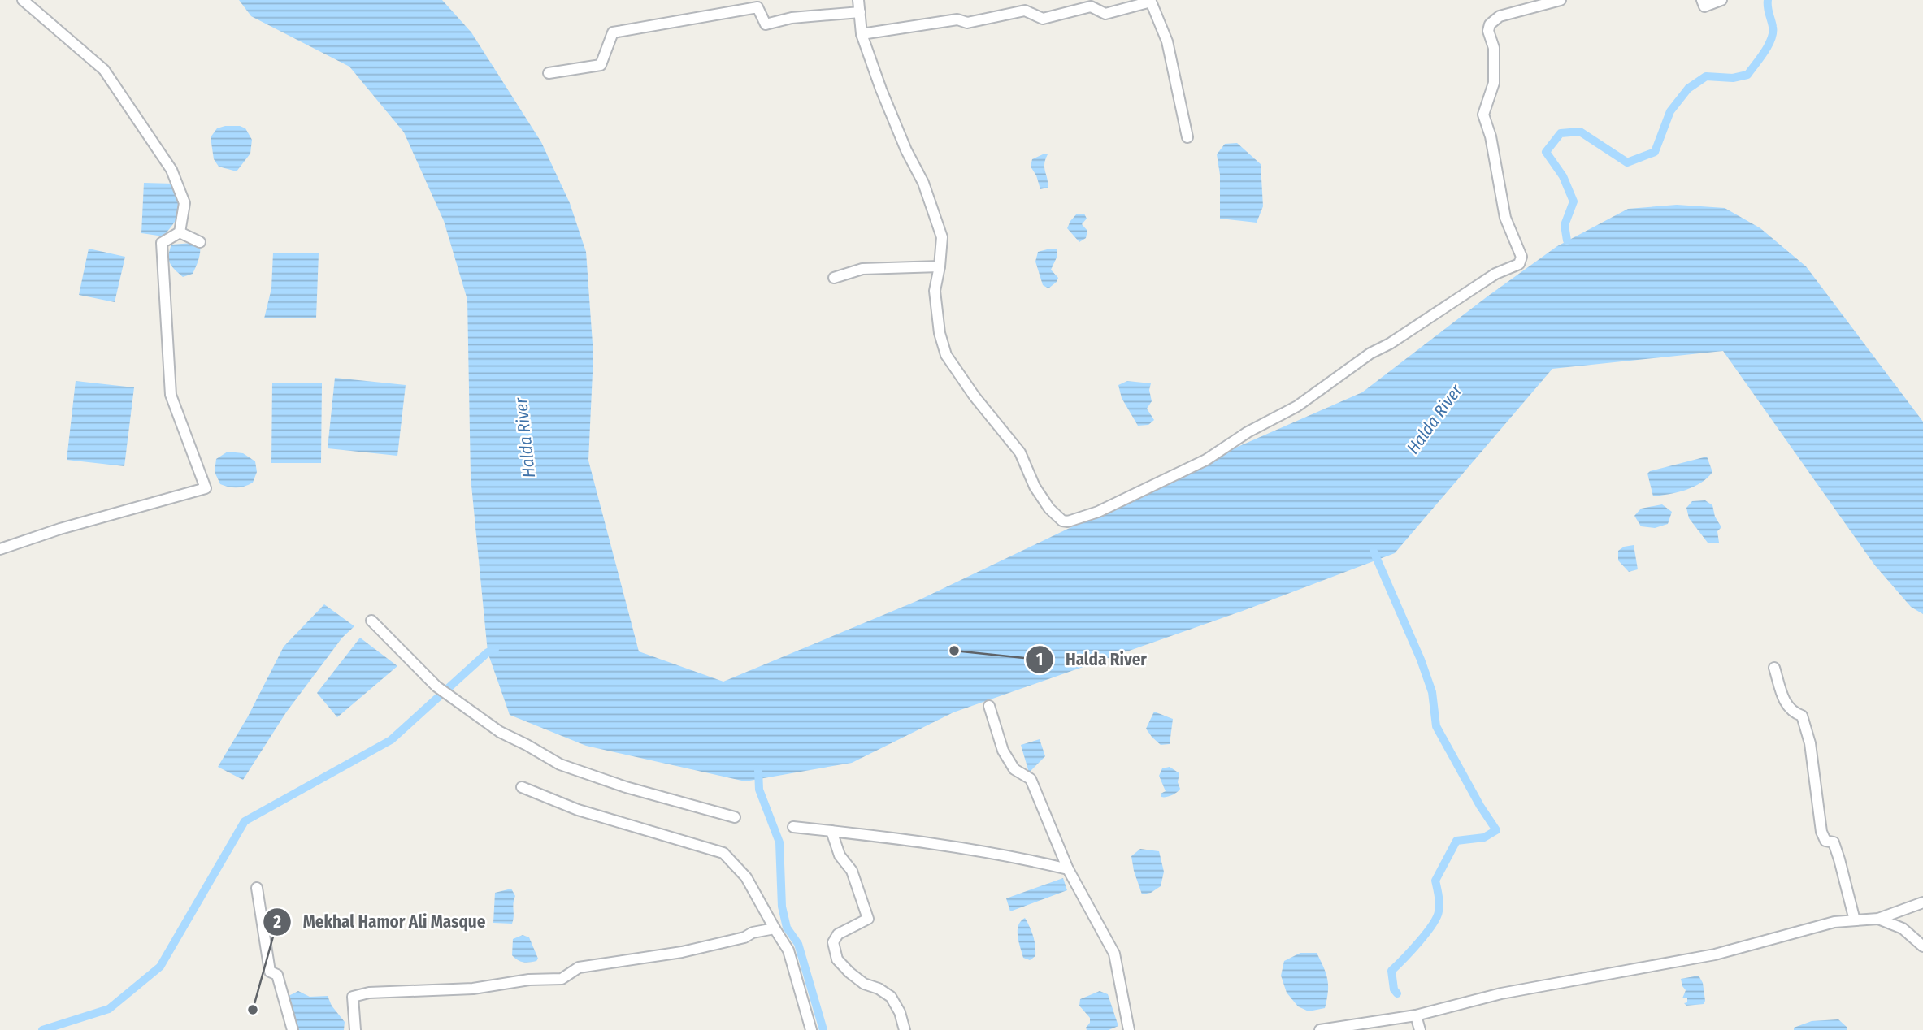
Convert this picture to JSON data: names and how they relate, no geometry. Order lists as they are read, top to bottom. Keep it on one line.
{"water":["Halda River"],"places":["Halda River","Mekhal Hamor Ali Masque"]}
